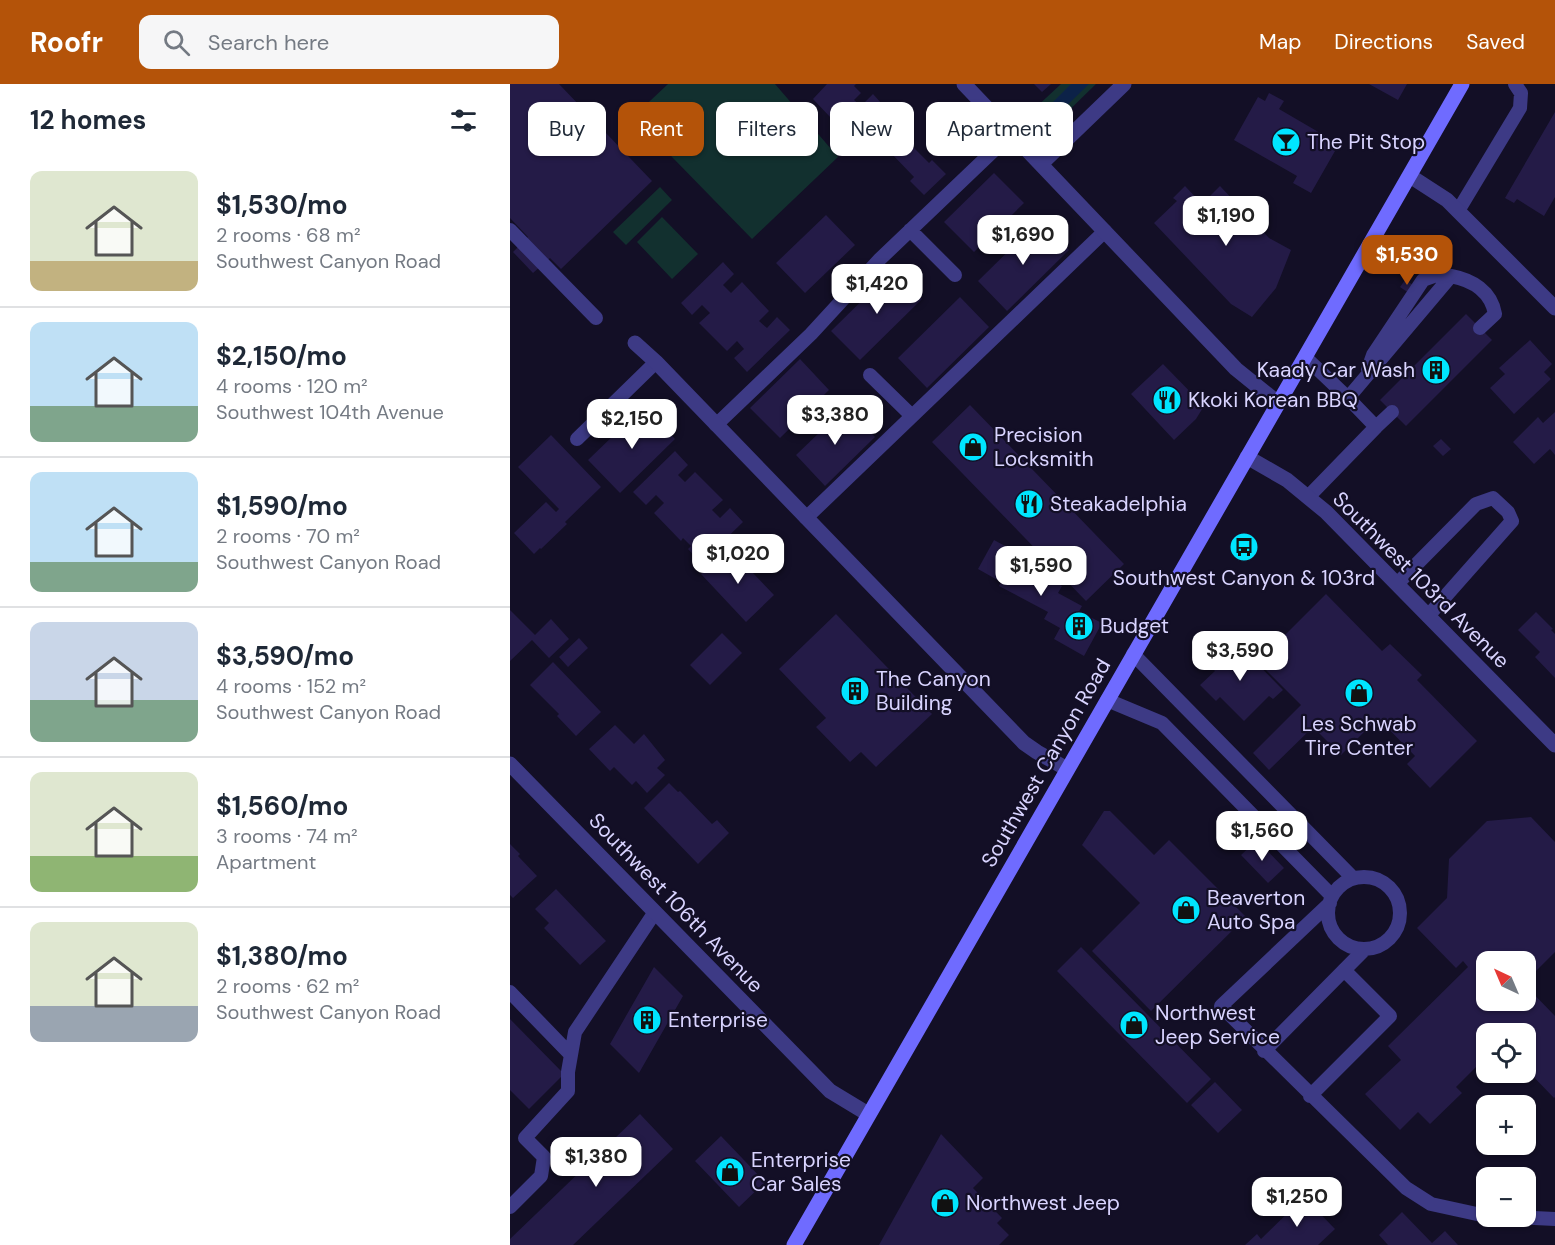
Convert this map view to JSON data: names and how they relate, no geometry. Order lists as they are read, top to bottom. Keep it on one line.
{"streets":{"main road":["Southwest Canyon Road"],"street":["Southwest 103rd Avenue","Southwest 106th Avenue"]},"crossings":[["Southwest 103rd Avenue","Southwest Canyon Road"],["Southwest Canyon Road","Southwest 106th Avenue"]],"places":{"bar":["The Pit Stop"],"building":["Kaady Car Wash","Budget","The Canyon Building","Enterprise"],"restaurant":["Kkoki Korean BBQ","Steakadelphia"],"shop":["Precision Locksmith","Les Schwab Tire Center","Beaverton Auto Spa","Northwest Jeep Service","Enterprise Car Sales","Northwest Jeep"],"bus stop":["Southwest Canyon & 103rd"]},"north":"top left","page":{"header":"Roofr","search":"Search here","nav":["Map","Directions","Saved"],"heading":"12 homes","chip":["Buy","Rent","Filters","New","Apartment"],"list":[{"name":"$1,530/mo","note":"2 rooms · 68 m² · Southwest Canyon Road"},{"name":"$2,150/mo","note":"4 rooms · 120 m² · Southwest 104th Avenue"},{"name":"$1,590/mo","note":"2 rooms · 70 m² · Southwest Canyon Road"},{"name":"$3,590/mo","note":"4 rooms · 152 m² · Southwest Canyon Road"},{"name":"$1,560/mo","note":"3 rooms · 74 m² · Apartment"},{"name":"$1,380/mo","note":"2 rooms · 62 m² · Southwest Canyon Road"}],"price":["$1,190","$1,690","$1,530","$1,420","$3,380","$2,150","$1,020","$1,590","$3,590","$1,560","$1,380","$1,250"],"map_buttons":["+","−"]}}
